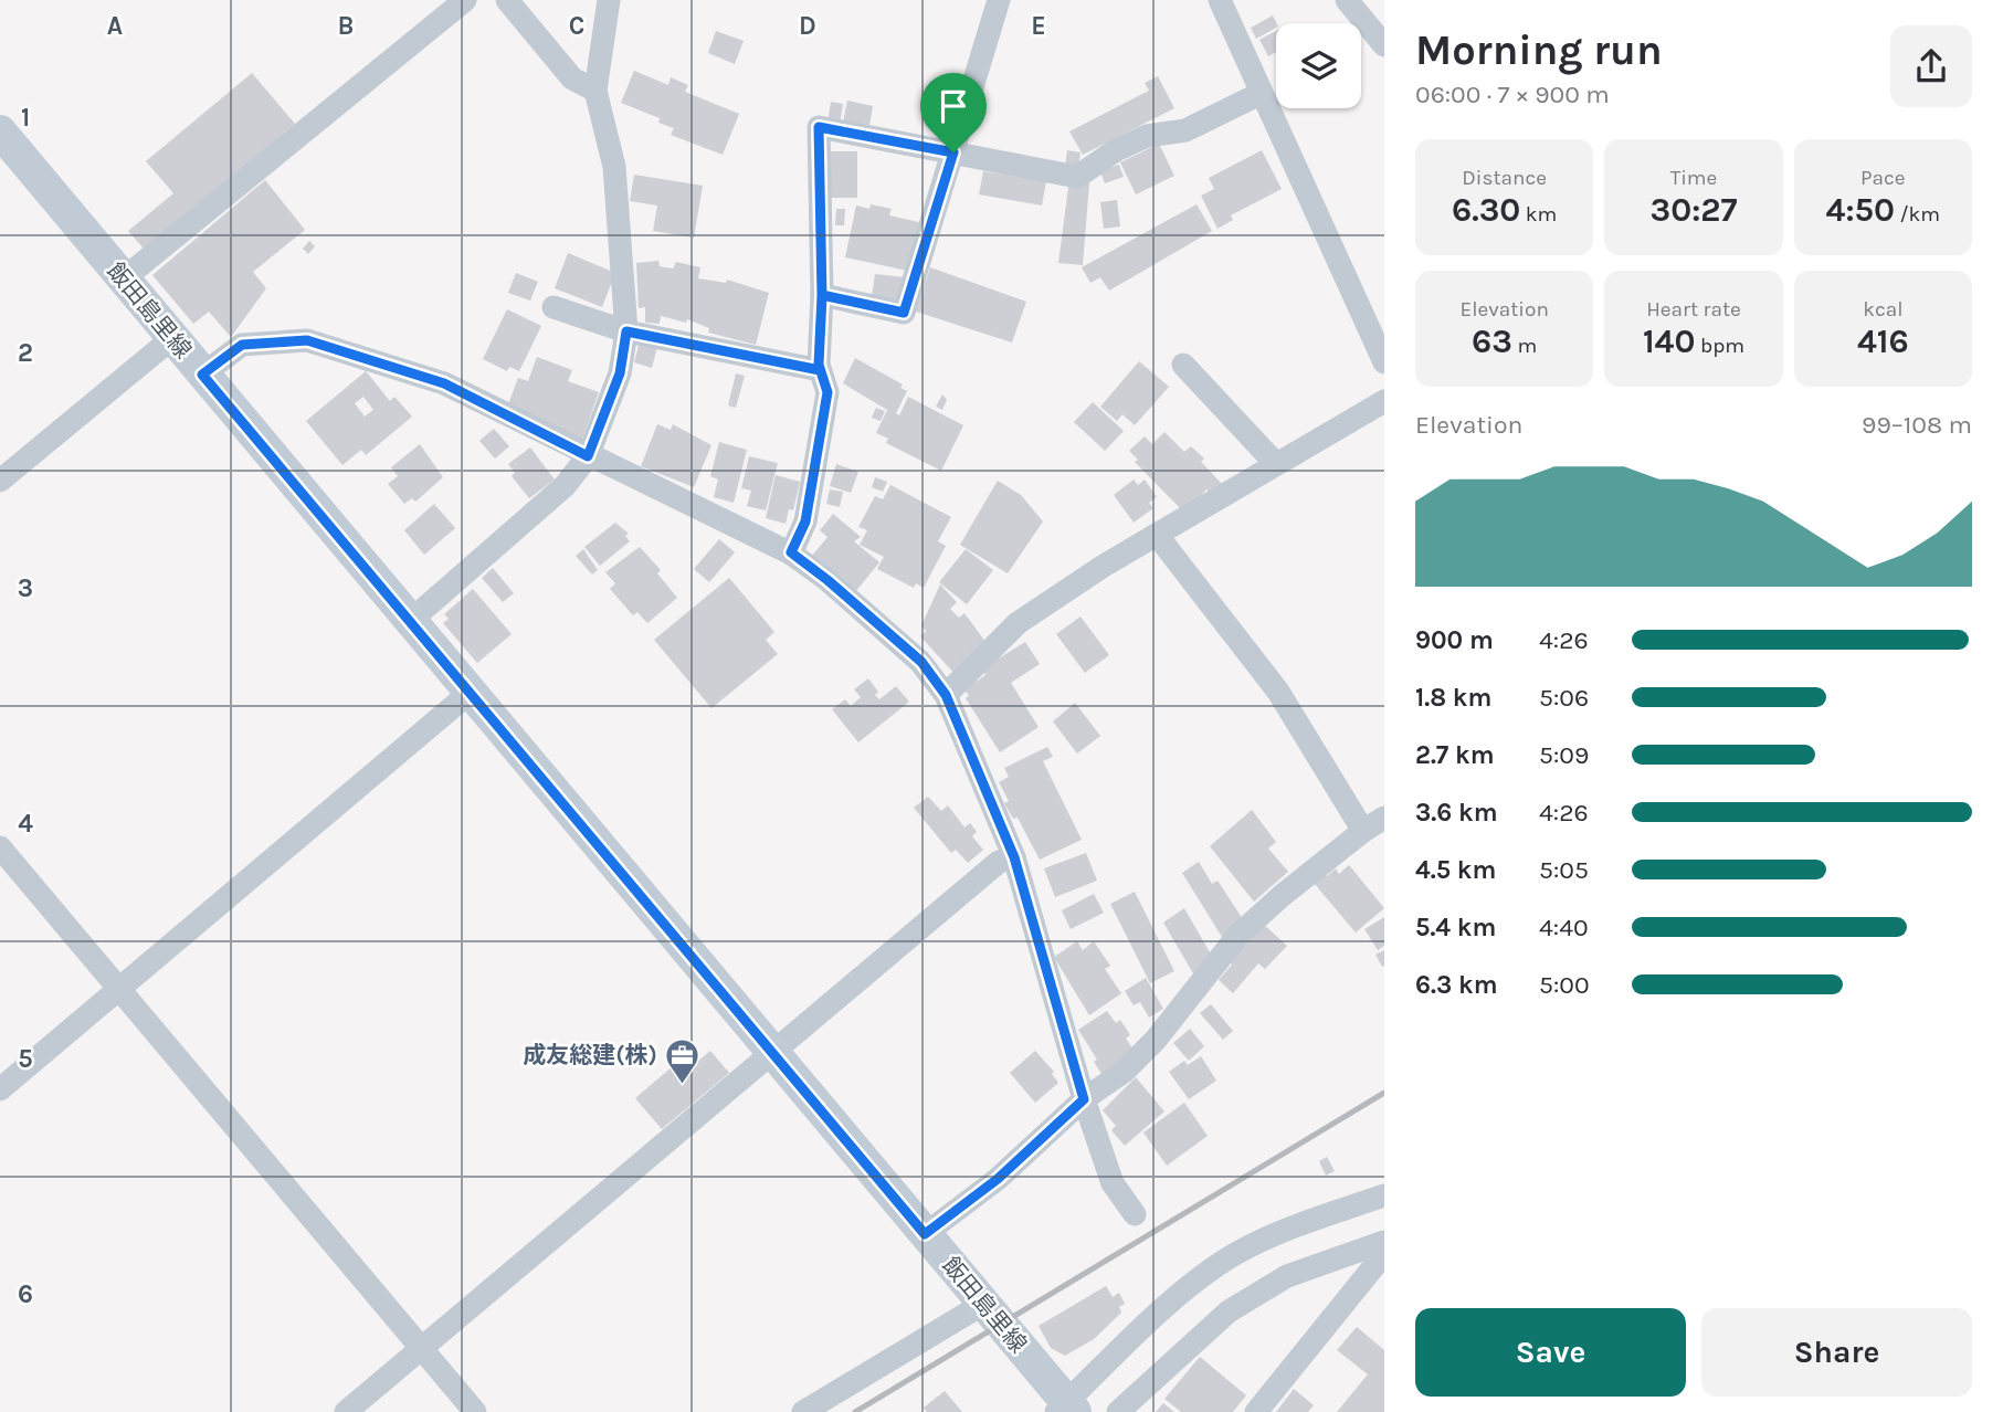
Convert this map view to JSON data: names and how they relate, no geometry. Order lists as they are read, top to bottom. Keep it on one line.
{"streets":{"main road":["飯田島里線"]},"places":{"office":["成友総建(株)"]},"page":{"heading":["Morning run","06:00 · 7 × 900 m"],"stats":[["Distance","6.30 km"],["Time","30:27"],["Pace","4:50 /km"],["Elevation","63 m"],["Heart rate","140 bpm"],["kcal","416"]],"chart":["Elevation","99–108 m"],"list":[{"name":"900 m","note":"4:26"},{"name":"1.8 km","note":"5:06"},{"name":"2.7 km","note":"5:09"},{"name":"3.6 km","note":"4:26"},{"name":"4.5 km","note":"5:05"},{"name":"5.4 km","note":"4:40"},{"name":"6.3 km","note":"5:00"}],"buttons":["Save","Share"]},"grid":{"columns":["A","B","C","D","E"],"rows":["1","2","3","4","5","6"]}}
